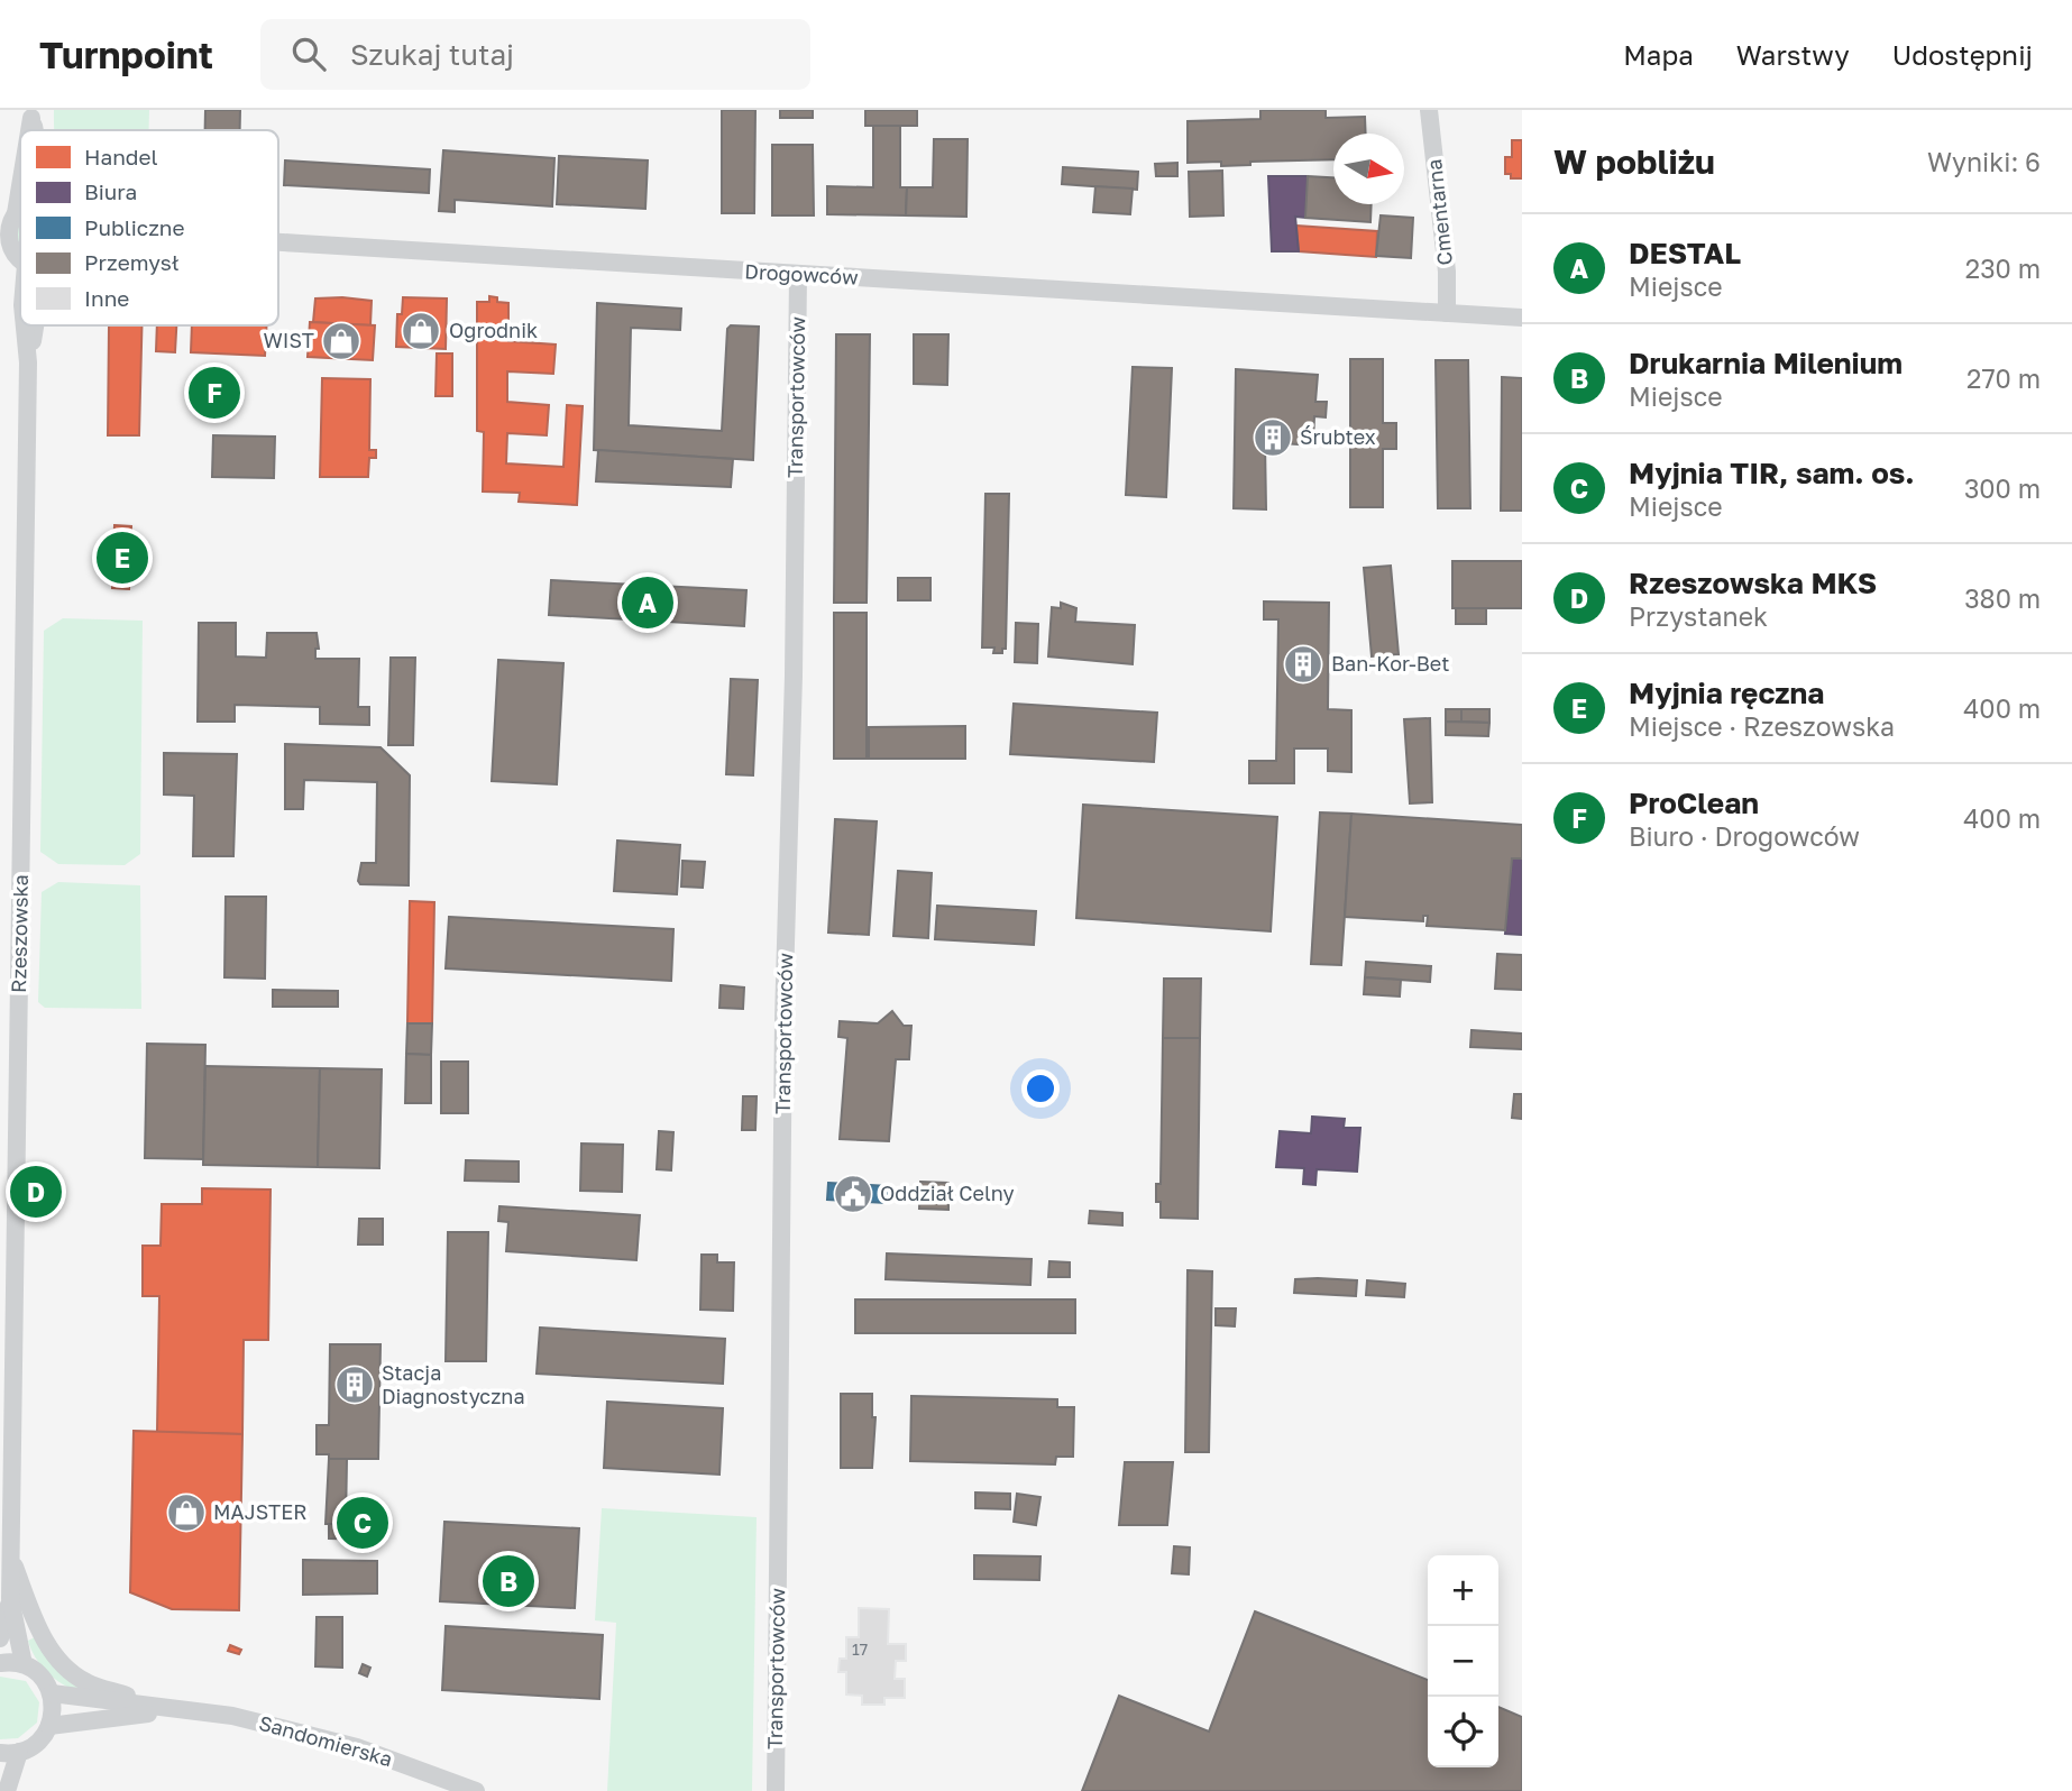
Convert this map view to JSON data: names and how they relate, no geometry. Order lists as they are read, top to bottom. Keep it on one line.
{"streets":{"street":["Cmentarna","Drogowców","Transportowców","Rzeszowska","Sandomierska"]},"crossings":[["Cmentarna","Drogowców"],["Drogowców","Transportowców"]],"places":{"shop":["Ogrodnik","WIST","MAJSTER"],"building":["Śrubtex","Ban-Kor-Bet","Stacja Diagnostyczna"],"public building":["Oddział Celny"]},"house_numbers":["17"],"legend":["Handel","Biura","Publiczne","Przemysł","Inne"],"north":"right","page":{"header":"Turnpoint","search":"Szukaj tutaj","nav":["Mapa","Warstwy","Udostępnij"],"heading":["W pobliżu","Wyniki: 6"],"list":[{"mark":"A","name":"DESTAL","note":"Miejsce","value":"230 m"},{"mark":"B","name":"Drukarnia Milenium","note":"Miejsce","value":"270 m"},{"mark":"C","name":"Myjnia TIR, sam. os.","note":"Miejsce","value":"300 m"},{"mark":"D","name":"Rzeszowska MKS","note":"Przystanek","value":"380 m"},{"mark":"E","name":"Myjnia ręczna","note":"Miejsce · Rzeszowska","value":"400 m"},{"mark":"F","name":"ProClean","note":"Biuro · Drogowców","value":"400 m"}],"pins":["F","E","A","D","C","B"],"map_buttons":["+","−"]}}
